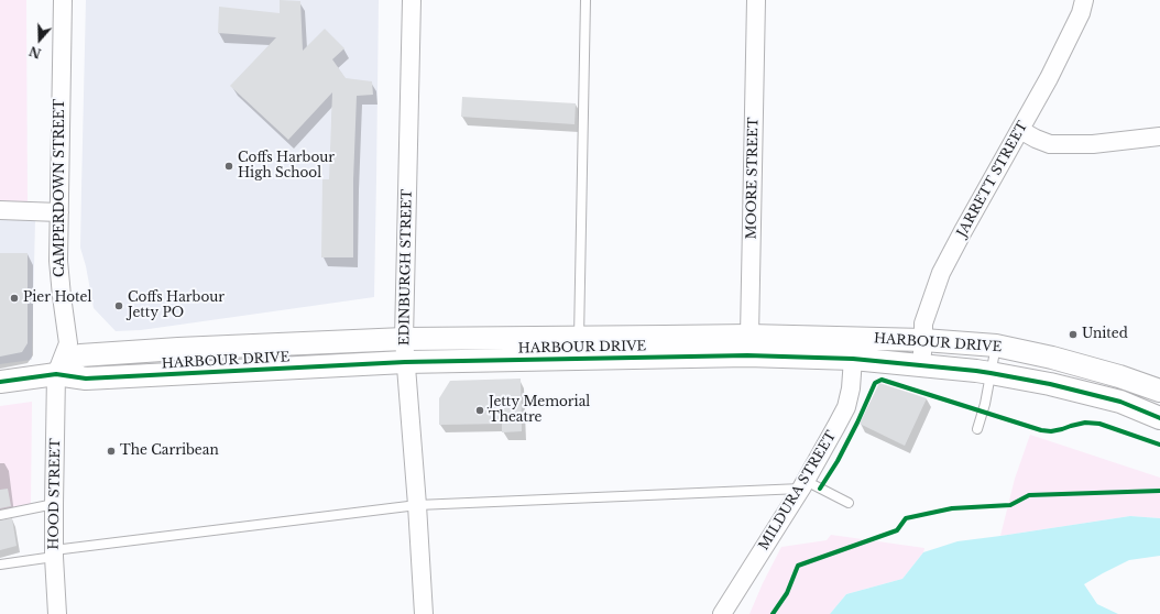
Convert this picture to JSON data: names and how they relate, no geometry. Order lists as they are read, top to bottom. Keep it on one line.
{"streets":{"street":["MOORE STREET","JARRETT STREET","CAMPERDOWN STREET","EDINBURGH STREET","HARBOUR DRIVE","MILDURA STREET","HOOD STREET"]},"crossings":[["MOORE STREET","HARBOUR DRIVE"],["JARRETT STREET","HARBOUR DRIVE"],["CAMPERDOWN STREET","HARBOUR DRIVE"],["CAMPERDOWN STREET","HOOD STREET"],["EDINBURGH STREET","HARBOUR DRIVE"],["HARBOUR DRIVE","MILDURA STREET"],["HARBOUR DRIVE","HOOD STREET"]],"places":["Coffs Harbour High School","Pier Hotel","Coffs Harbour Jetty PO","United","Jetty Memorial Theatre","The Carribean"],"north":"bottom"}
